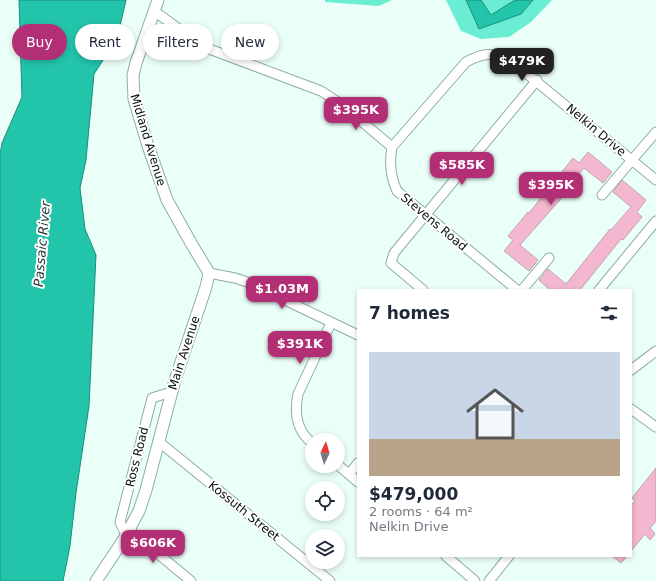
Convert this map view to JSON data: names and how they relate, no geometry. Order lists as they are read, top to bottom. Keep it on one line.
{"streets":{"main road":["Midland Avenue","Main Avenue"],"street":["Nelkin Drive","Stevens Road","Ross Road","Kossuth Street"]},"crossings":[["Nelkin Drive","Stevens Road"],["Midland Avenue","Main Avenue"],["Main Avenue","Ross Road"],["Main Avenue","Kossuth Street"]],"water":["Passaic River"],"north":"top","page":{"chip":["Buy","Rent","Filters","New"],"price":["$479K","$395K","$585K","$395K","$1.03M","$391K","$606K"],"heading":"7 homes","list":[{"name":"$479,000","note":"2 rooms · 64 m² · Nelkin Drive"}]}}
